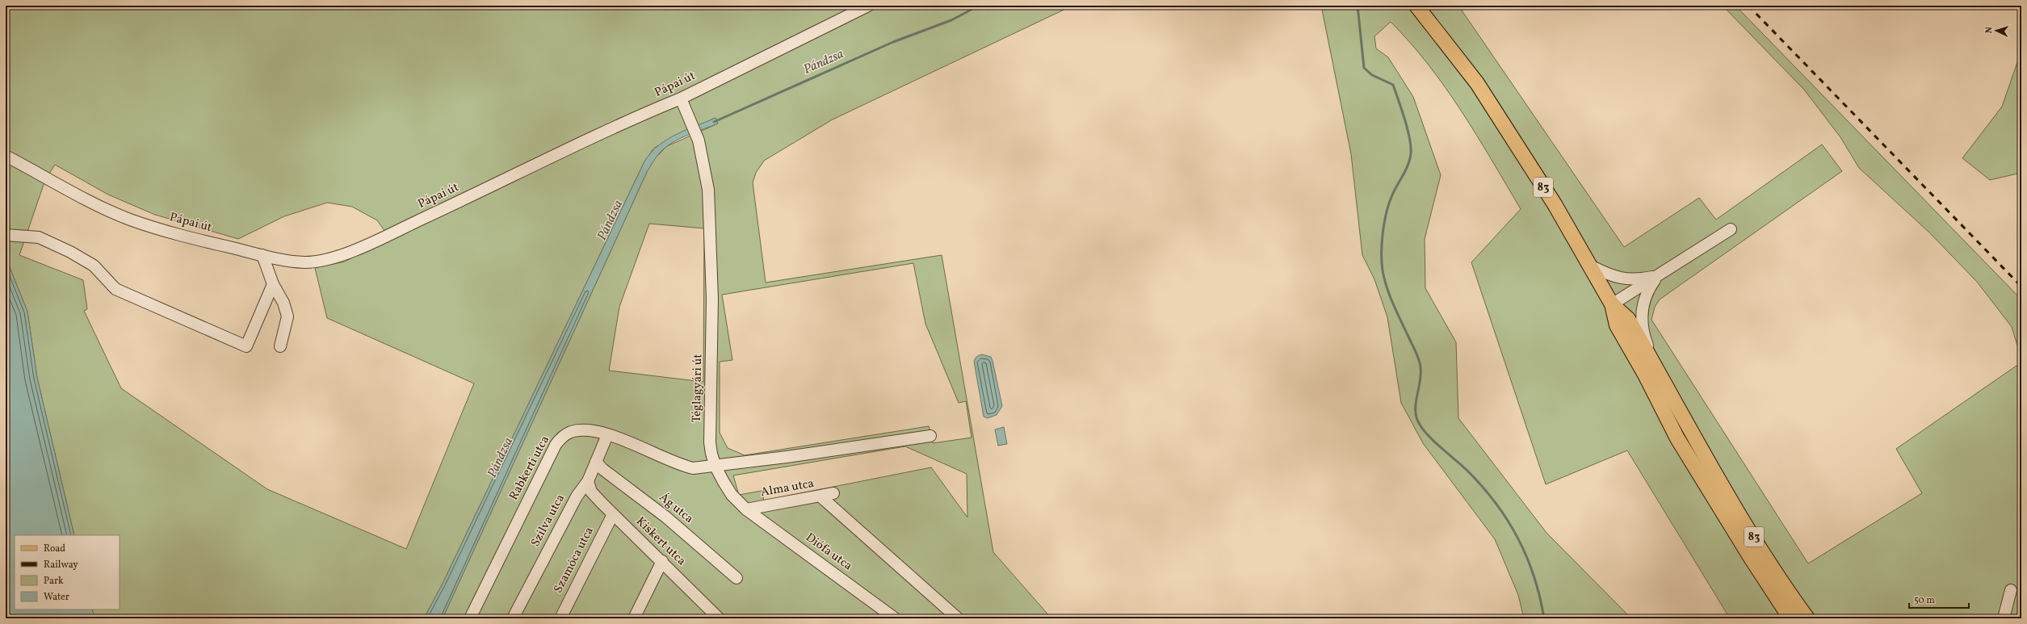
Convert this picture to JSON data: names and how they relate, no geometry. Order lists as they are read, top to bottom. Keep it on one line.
{"streets":{"main road":["83"],"street":["Pápai út","Téglagyári út","Rabkerti utca","Alma utca","Ág utca","Szilva utca","Kiskert utca","Diófa utca","Szamóca utca"]},"crossings":[["Pápai út","Téglagyári út"],["Téglagyári út","Rabkerti utca"],["Rabkerti utca","Szilva utca"],["Alma utca","Diófa utca"],["Ág utca","Szilva utca"],["Szilva utca","Kiskert utca"],["Kiskert utca","Szamóca utca"]],"water":["Pándzsa"],"legend":["Road","Railway","Park","Water"],"scale_bar":"50 m","north":"left"}
